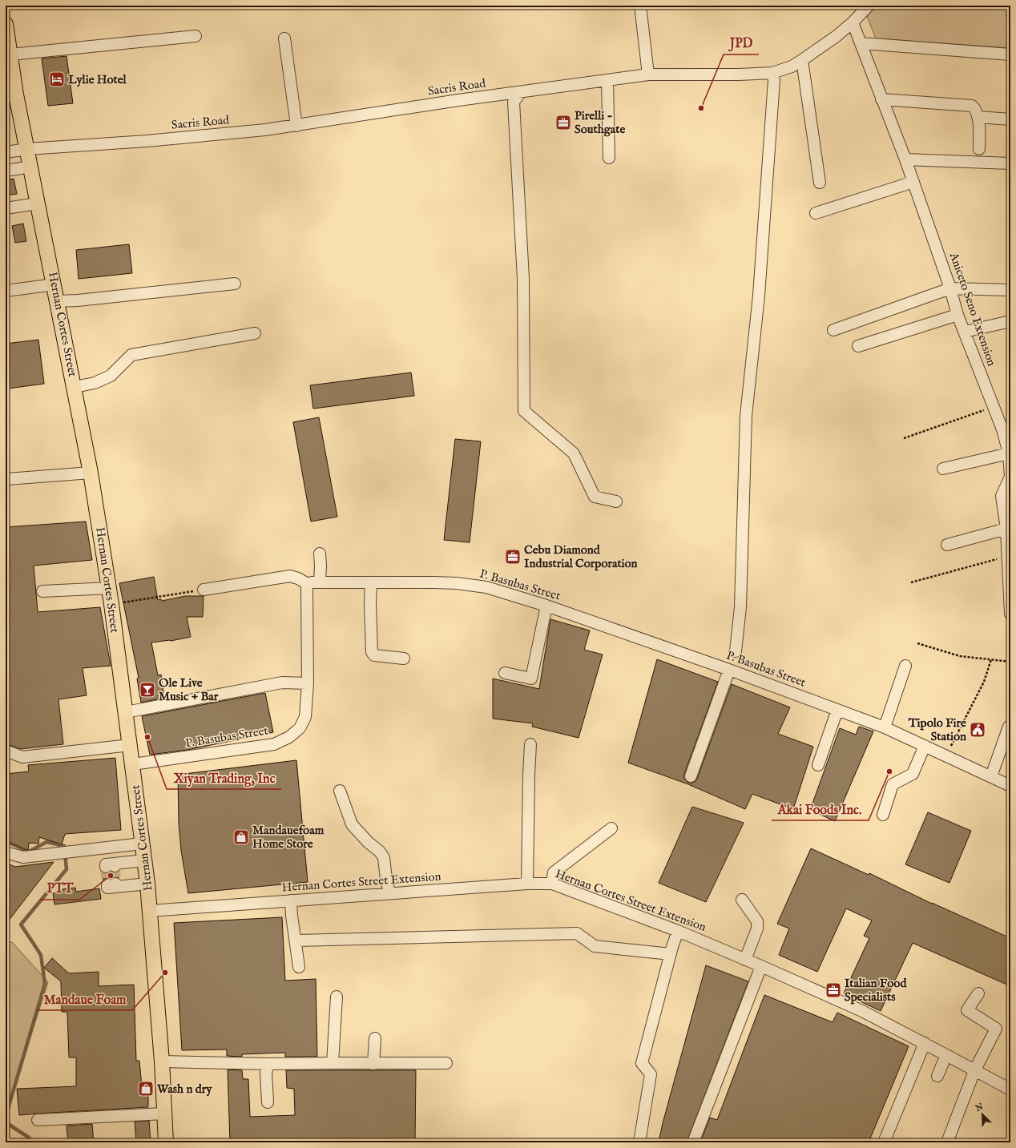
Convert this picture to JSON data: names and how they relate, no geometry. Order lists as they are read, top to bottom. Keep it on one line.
{"streets":{"main road":["Hernan Cortes Street"],"street":["Sacris Road","Aniceto Seno Extension","P. Basubas Street","Hernan Cortes Street Extension"]},"crossings":[["Sacris Road","Aniceto Seno Extension"],["Sacris Road","Hernan Cortes Street"],["Hernan Cortes Street","P. Basubas Street"],["Hernan Cortes Street","Hernan Cortes Street Extension"]],"places":{"hotel":["Lylie Hotel"],"other":["JPD","Xiyan Trading, Inc","Akai Foods Inc.","PTT","Mandaue Foam"],"office":["Pirelli - Southgate","Cebu Diamond Industrial Corporation","Italian Food Specialists"],"bar":["Ole Live Music + Bar"],"public building":["Tipolo Fire Station"],"shop":["Mandauefoam Home Store","Wash n dry"]},"north":"top left"}
